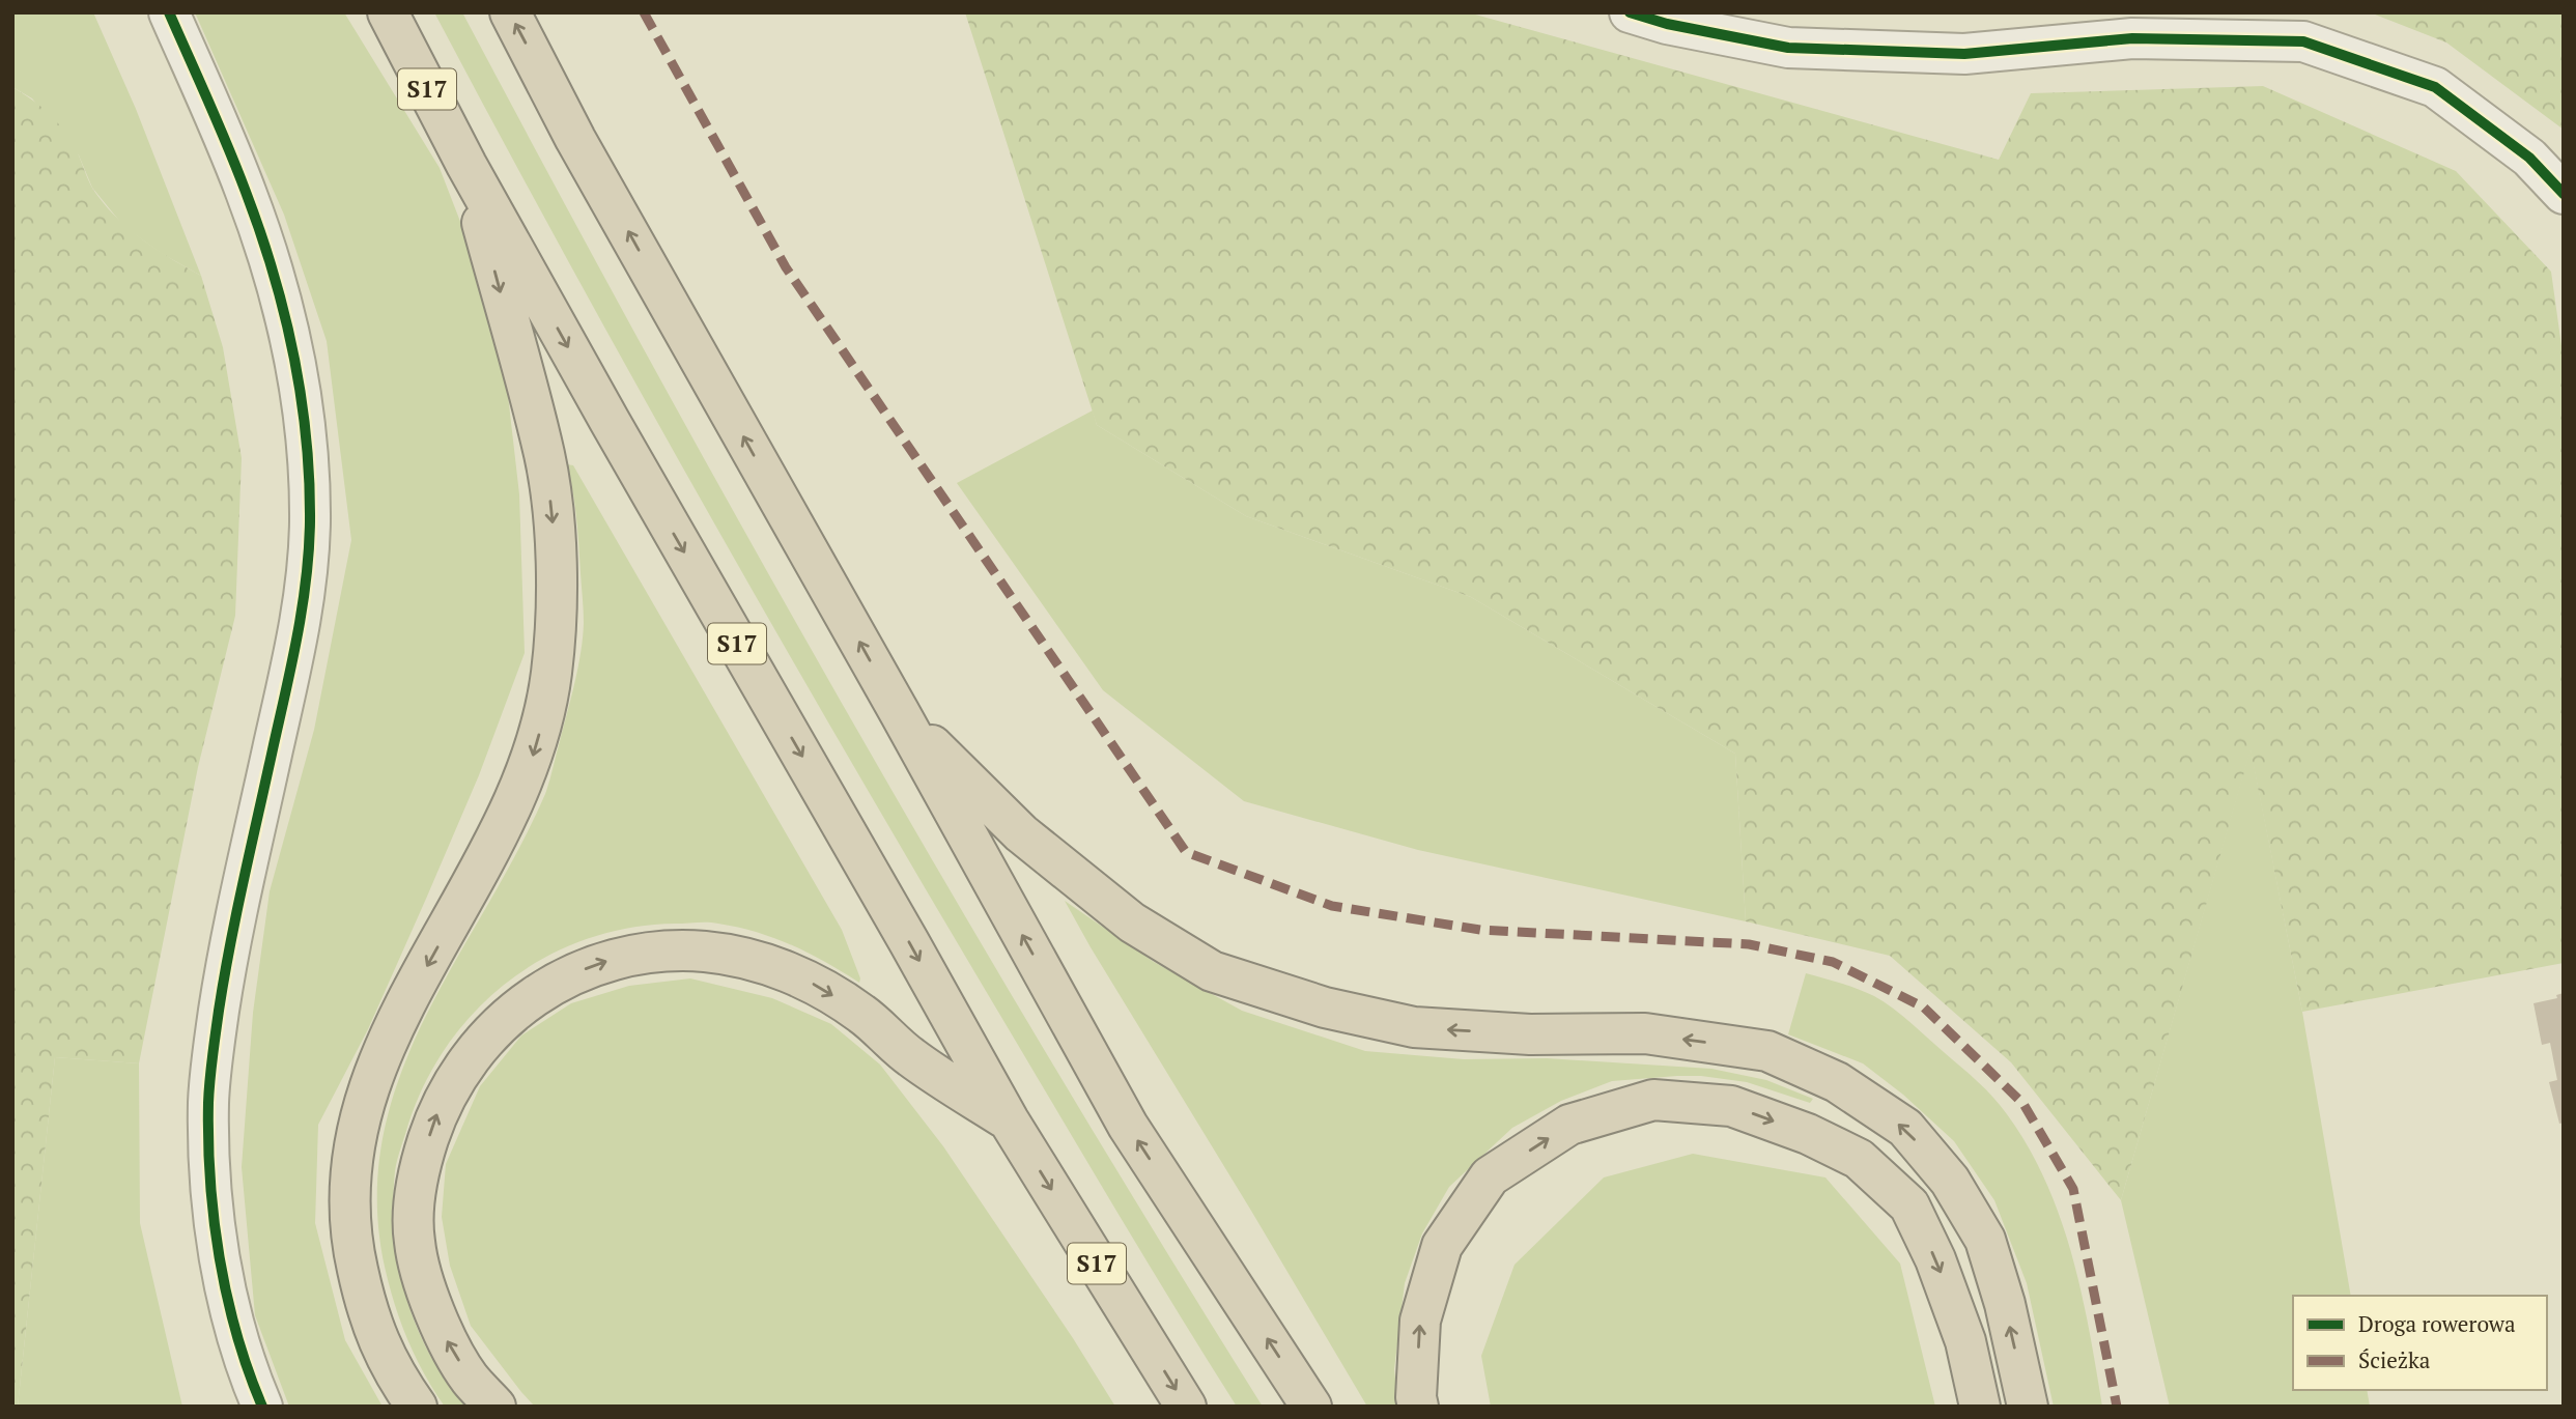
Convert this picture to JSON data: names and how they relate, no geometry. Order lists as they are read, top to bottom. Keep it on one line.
{"streets":{"highway":["S17"]},"legend":["Droga rowerowa","Ścieżka"]}
